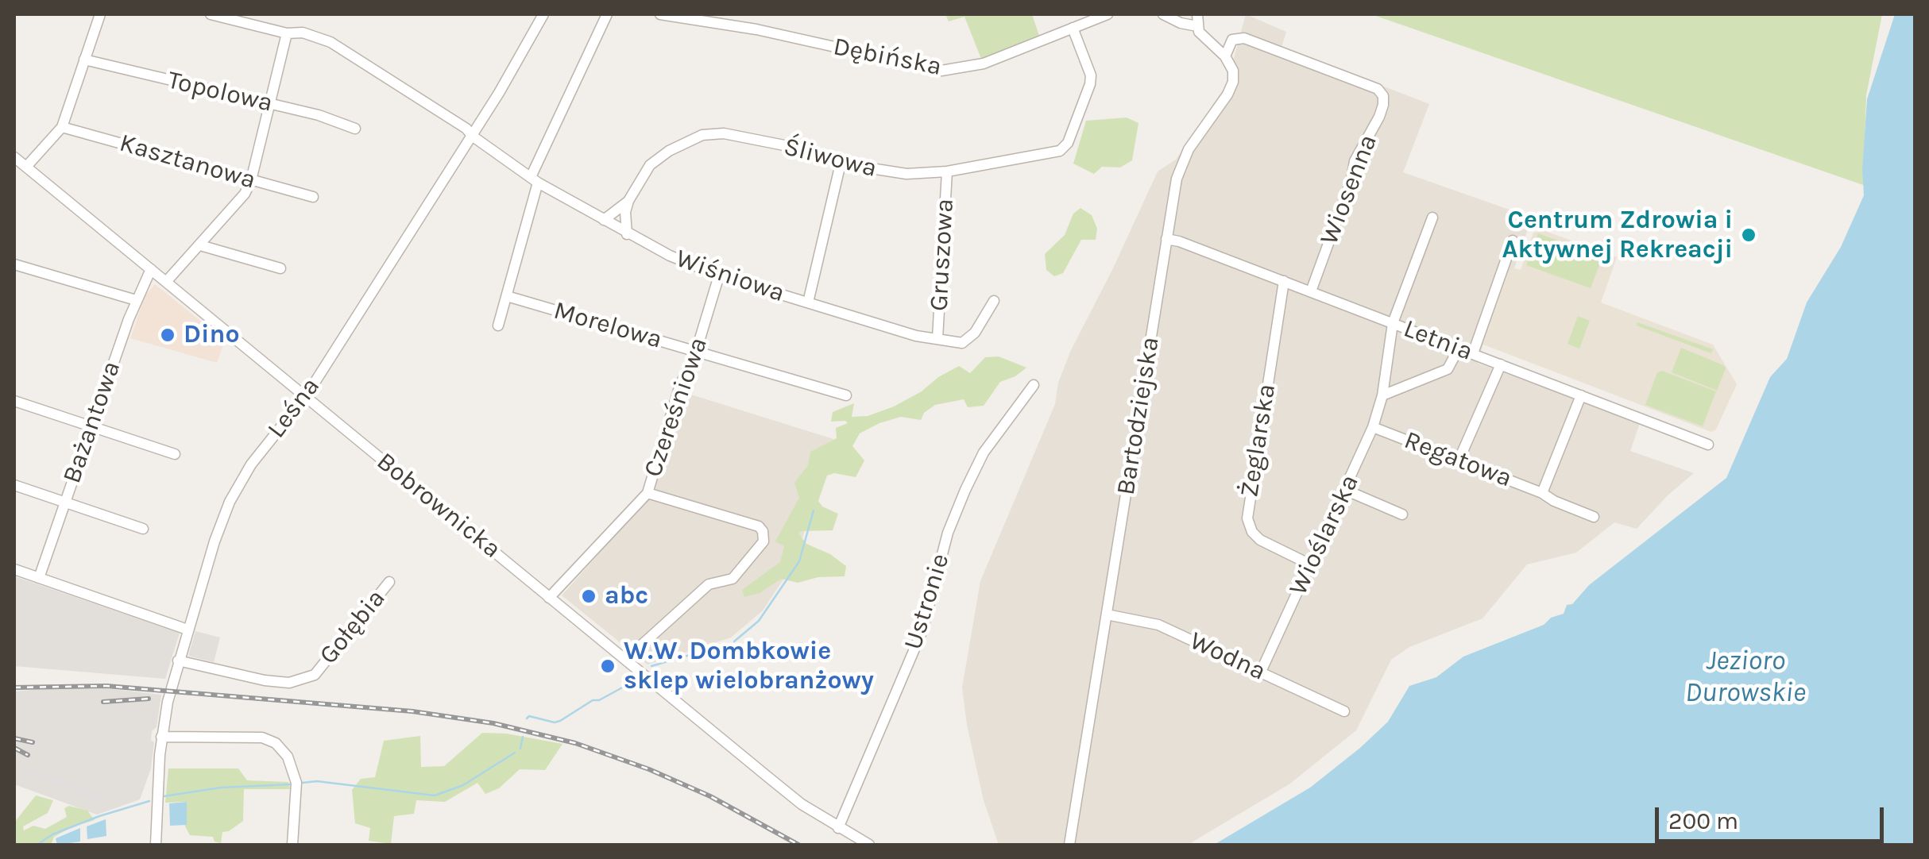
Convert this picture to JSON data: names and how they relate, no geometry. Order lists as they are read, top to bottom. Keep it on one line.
{"streets":{"street":["Dębińska","Topolowa","Śliwowa","Kasztanowa","Wiosenna","Gruszowa","Wiśniowa","Morelowa","Letnia","Czereśniowa","Leśna","Bartodziejska","Bażantowa","Żeglarska","Regatowa","Bobrownicka","Wioślarska","Ustronie","Gołębia","Wodna"]},"crossings":[["Dębińska","Śliwowa"],["Śliwowa","Gruszowa"],["Śliwowa","Wiśniowa"],["Wiosenna","Letnia"],["Wiosenna","Bartodziejska"],["Gruszowa","Wiśniowa"],["Wiśniowa","Czereśniowa"],["Wiśniowa","Leśna"],["Morelowa","Czereśniowa"],["Letnia","Bartodziejska"],["Letnia","Żeglarska"],["Letnia","Regatowa"],["Letnia","Wioślarska"],["Czereśniowa","Bobrownicka"],["Leśna","Bobrownicka"],["Leśna","Gołębia"],["Bartodziejska","Wodna"],["Bażantowa","Bobrownicka"],["Żeglarska","Wioślarska"],["Regatowa","Wioślarska"],["Bobrownicka","Ustronie"],["Wioślarska","Wodna"]],"water":["Jezioro Durowskie"],"places":["Centrum Zdrowia i Aktywnej Rekreacji","Dino","abc","W.W. Dombkowie sklep wielobranżowy"],"scale_bar":"200 m"}
